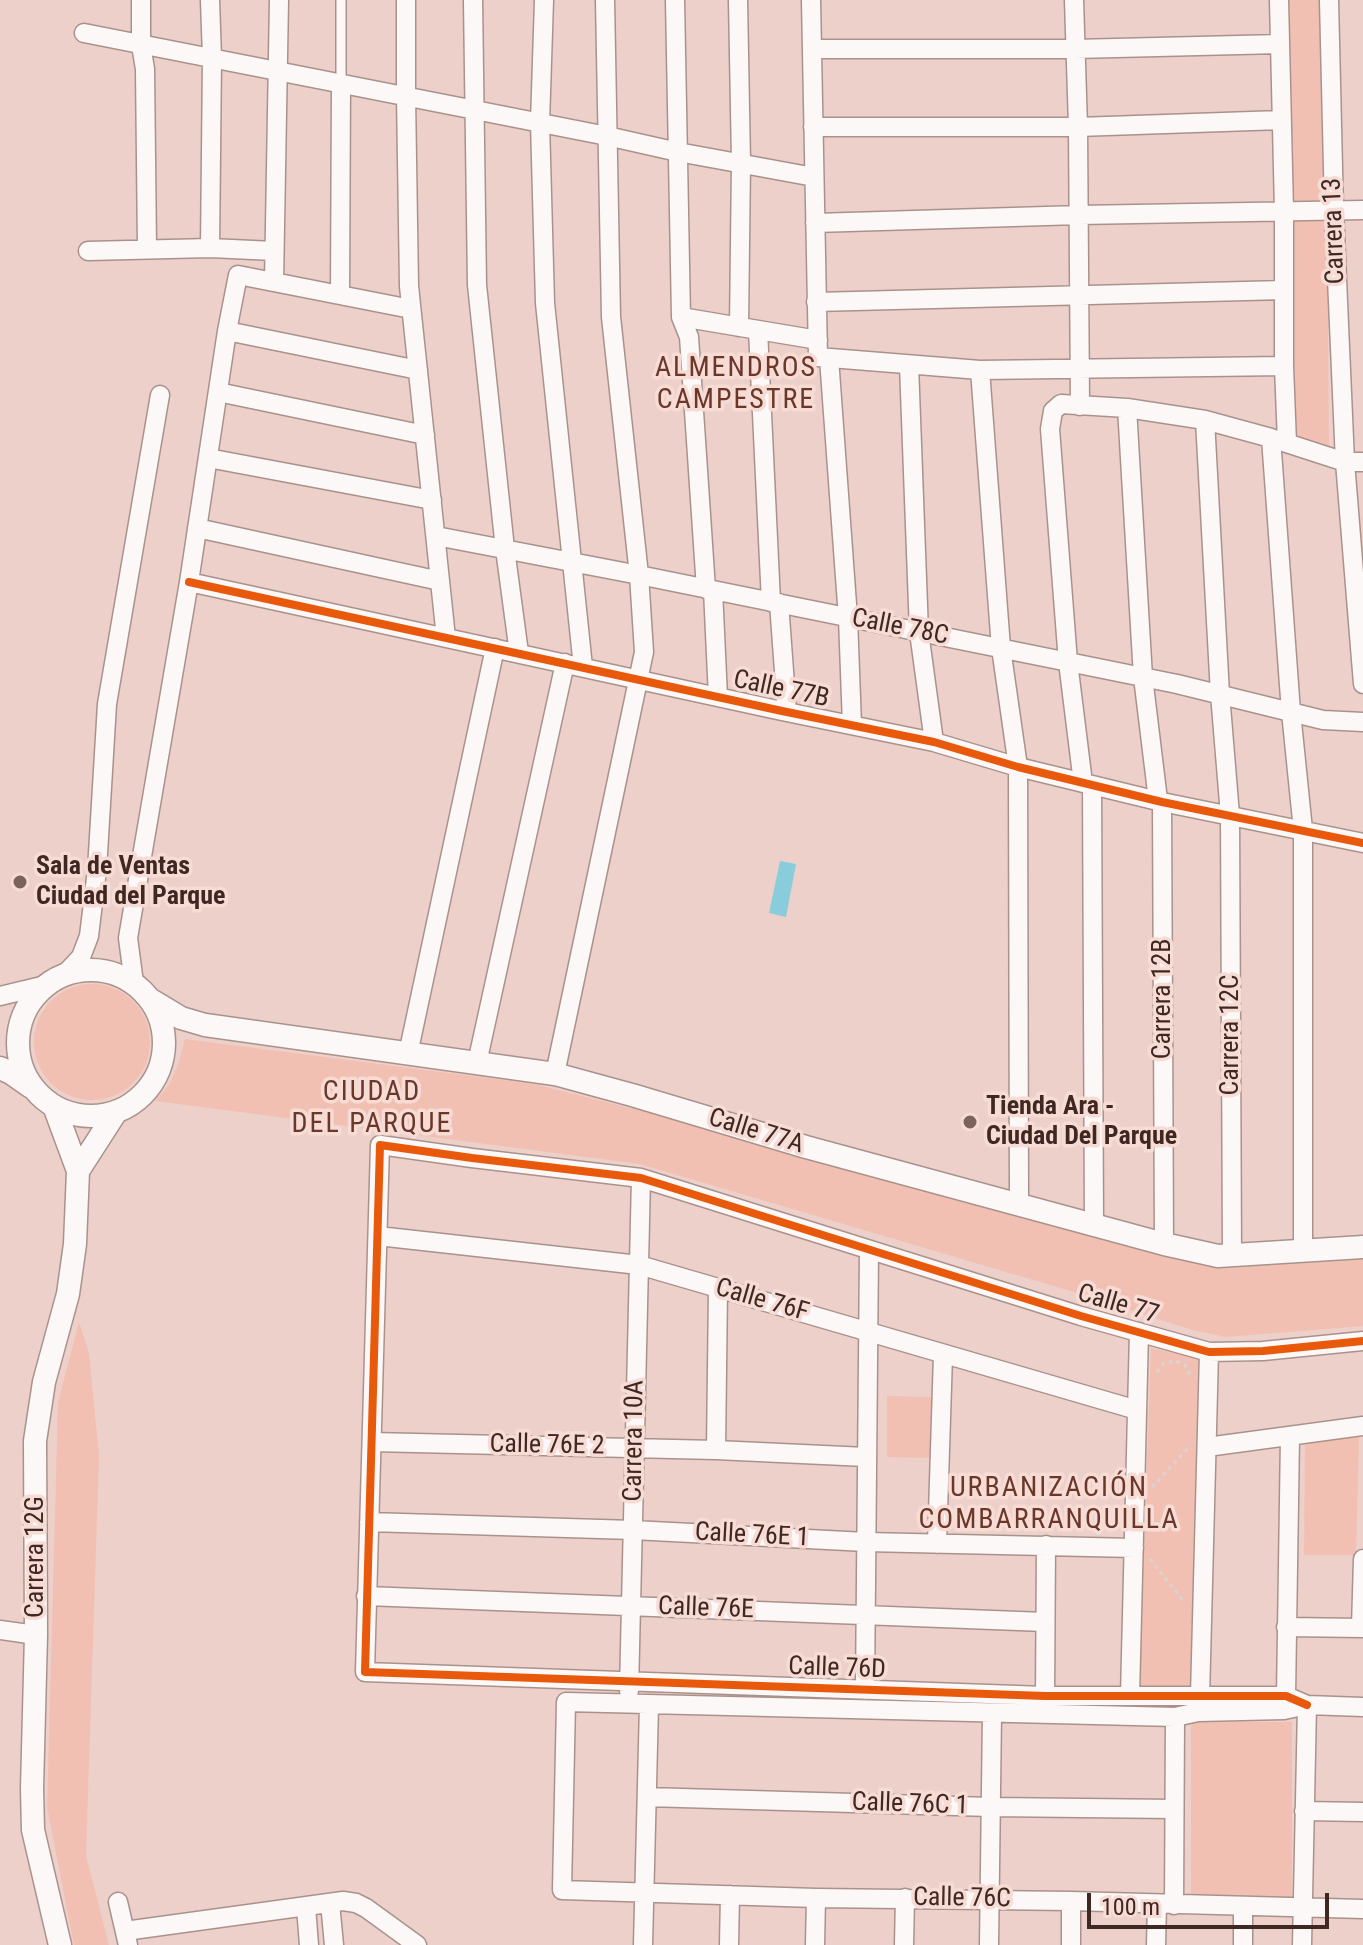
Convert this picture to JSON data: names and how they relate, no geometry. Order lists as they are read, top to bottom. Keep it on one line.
{"streets":{"street":["Carrera 13","Calle 78C","Calle 77B","Carrera 12B","Carrera 12C","Calle 77A","Calle 76F","Calle 77","Carrera 10A","Calle 76E 2","Calle 76E 1","Carrera 12G","Calle 76E","Calle 76D","Calle 76C 1","Calle 76C"]},"crossings":[["Carrera 13","Calle 78C"],["Carrera 13","Calle 77B"],["Carrera 13","Calle 77A"],["Calle 78C","Carrera 12B"],["Calle 78C","Carrera 12C"],["Calle 77B","Carrera 12B"],["Calle 77B","Carrera 12C"],["Carrera 12B","Calle 77A"],["Carrera 12C","Calle 77A"],["Calle 77A","Carrera 12G"],["Calle 76F","Calle 77"],["Calle 76F","Carrera 10A"],["Calle 77","Carrera 10A"],["Carrera 10A","Calle 76E 2"],["Carrera 10A","Calle 76E 1"],["Carrera 10A","Calle 76E"],["Carrera 10A","Calle 76D"],["Calle 76E","Calle 76D"],["Calle 76D","Calle 76C"]],"districts":["ALMENDROS CAMPESTRE","CIUDAD DEL PARQUE","URBANIZACIÓN COMBARRANQUILLA"],"places":["Sala de Ventas Ciudad del Parque","Tienda Ara - Ciudad Del Parque"],"scale_bar":"100 m"}
